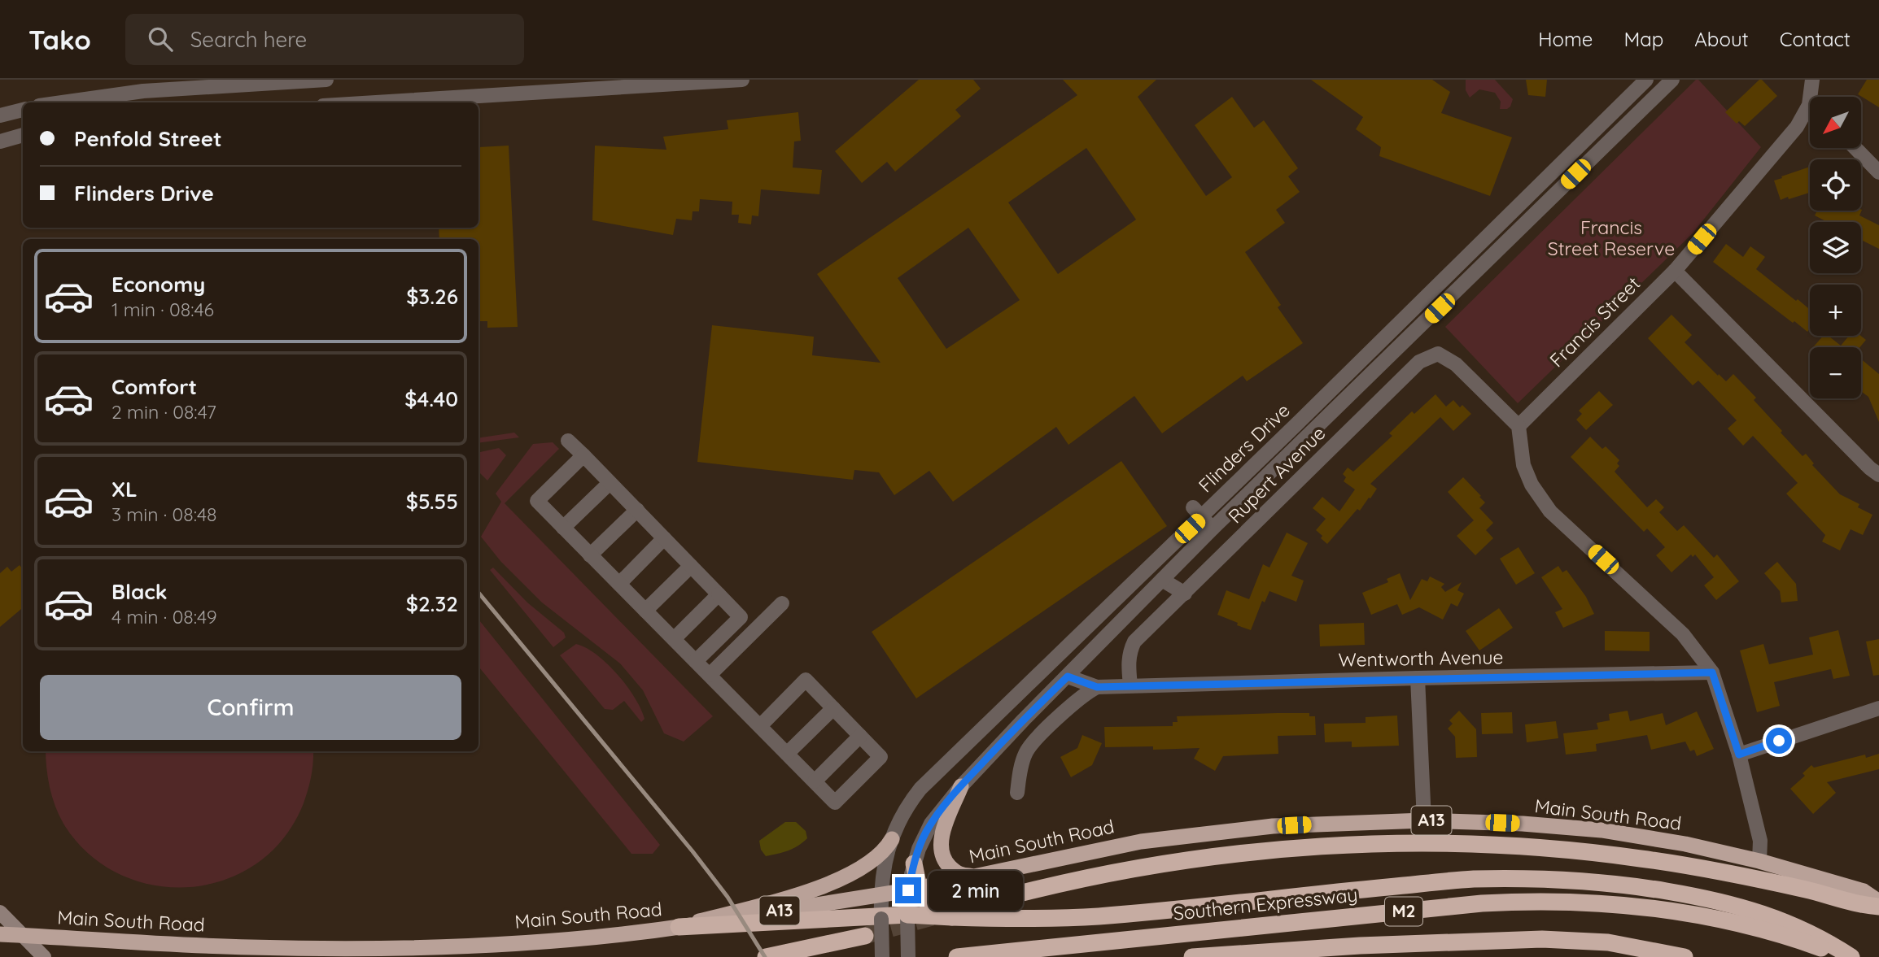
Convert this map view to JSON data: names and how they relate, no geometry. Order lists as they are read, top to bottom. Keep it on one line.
{"streets":{"highway":["Main South Road","A13","Southern Expressway","M2"],"street":["Francis Street","Flinders Drive","Rupert Avenue","Wentworth Avenue"]},"crossings":[["Francis Street","Rupert Avenue"],["Flinders Drive","Main South Road"],["Rupert Avenue","Wentworth Avenue"]],"parks":["Francis Street Reserve"],"north":"bottom left","page":{"header":"Tako","search":"Search here","nav":["Home","Map","About","Contact"],"map_buttons":["+","−"],"banner":["Penfold Street","Flinders Drive"],"list":[{"name":"Economy","note":"1 min · 08:46","value":"$3.26"},{"name":"Comfort","note":"2 min · 08:47","value":"$4.40"},{"name":"XL","note":"3 min · 08:48","value":"$5.55"},{"name":"Black","note":"4 min · 08:49","value":"$2.32"}],"buttons":"Confirm","bubble":"2 min"}}
